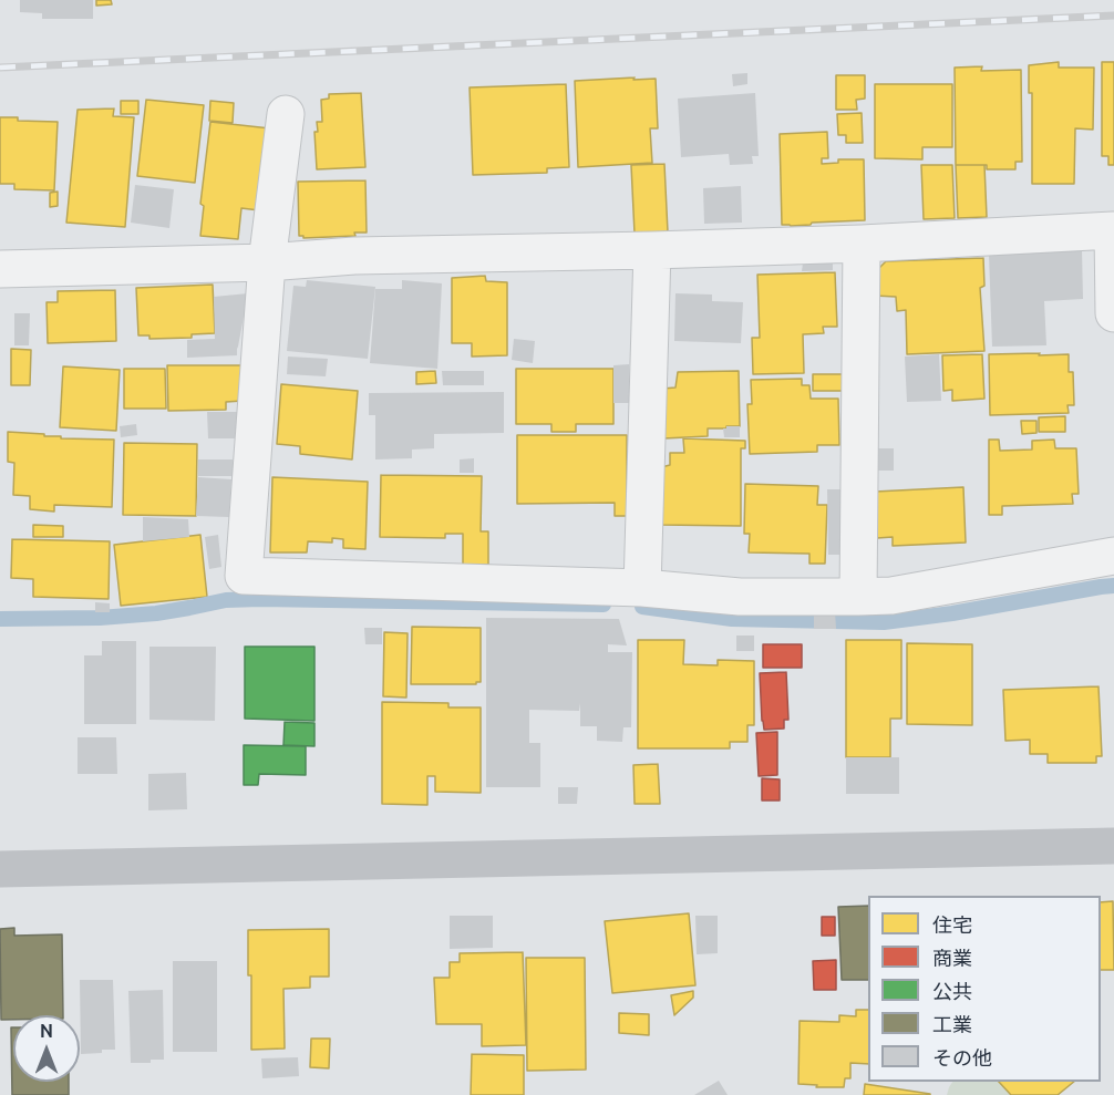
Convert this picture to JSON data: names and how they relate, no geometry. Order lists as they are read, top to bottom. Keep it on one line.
{"legend":["住宅","商業","公共","工業","その他"],"north":"top"}
